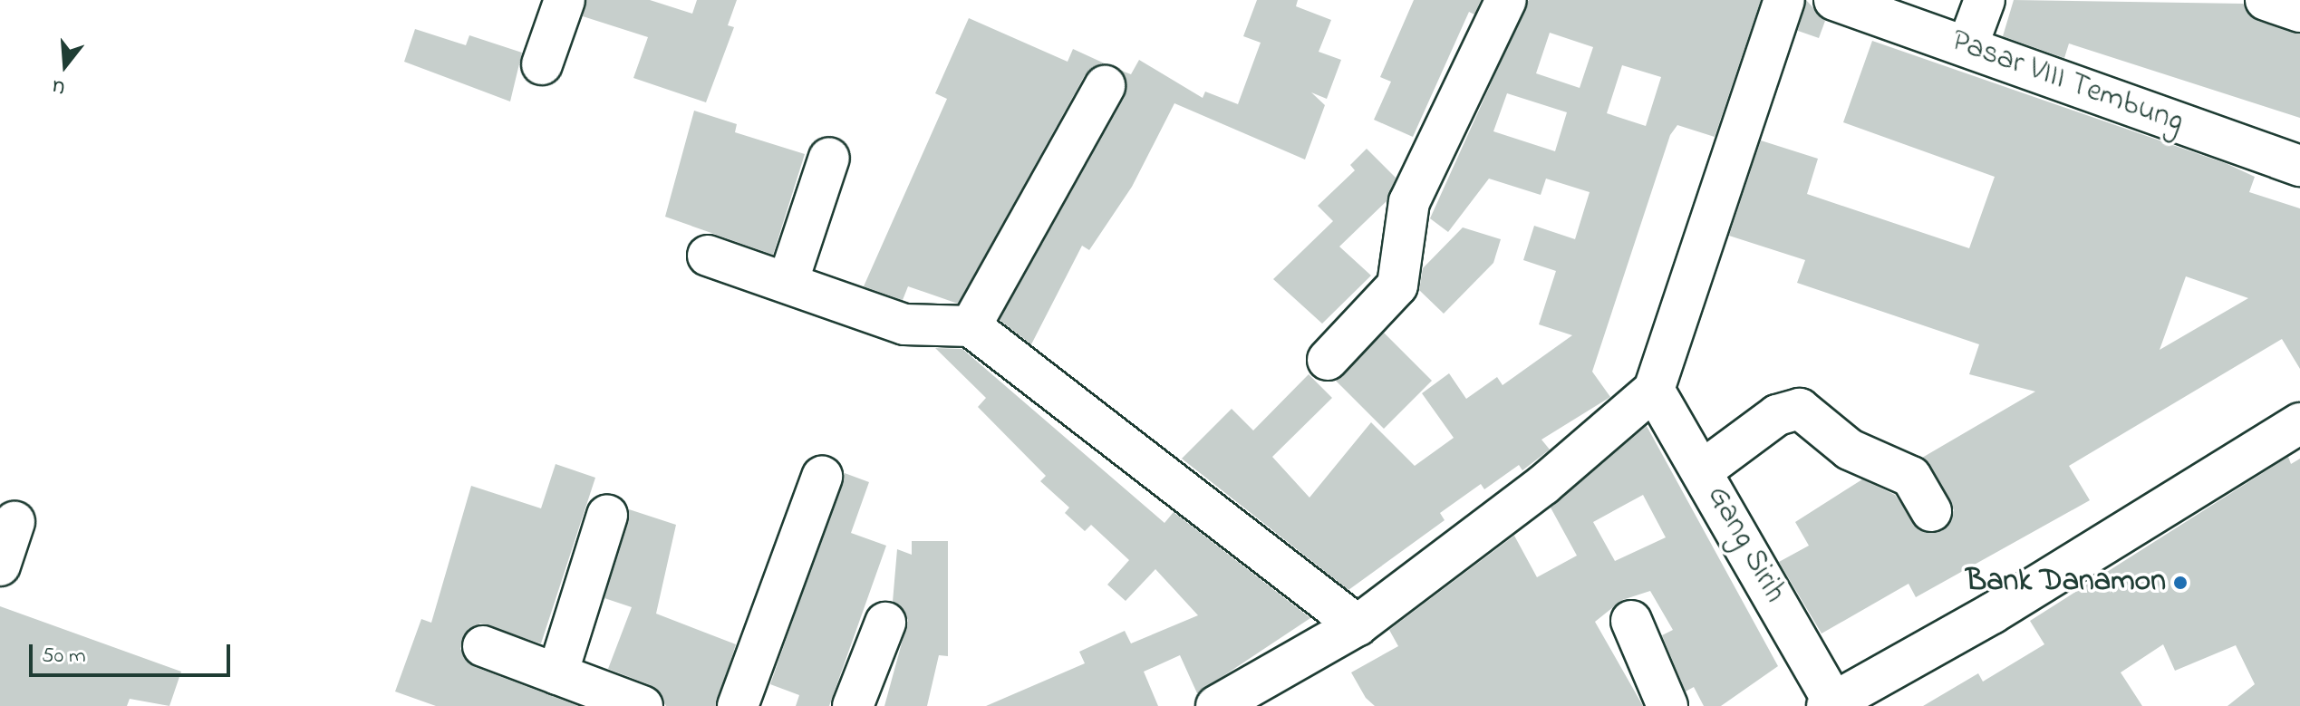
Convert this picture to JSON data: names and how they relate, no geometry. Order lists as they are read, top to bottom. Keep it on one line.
{"streets":{"main road":["Pasar VIII Tembung","Gang Sirih"]},"places":["Bank Danamon"],"scale_bar":"50 m","north":"bottom"}
